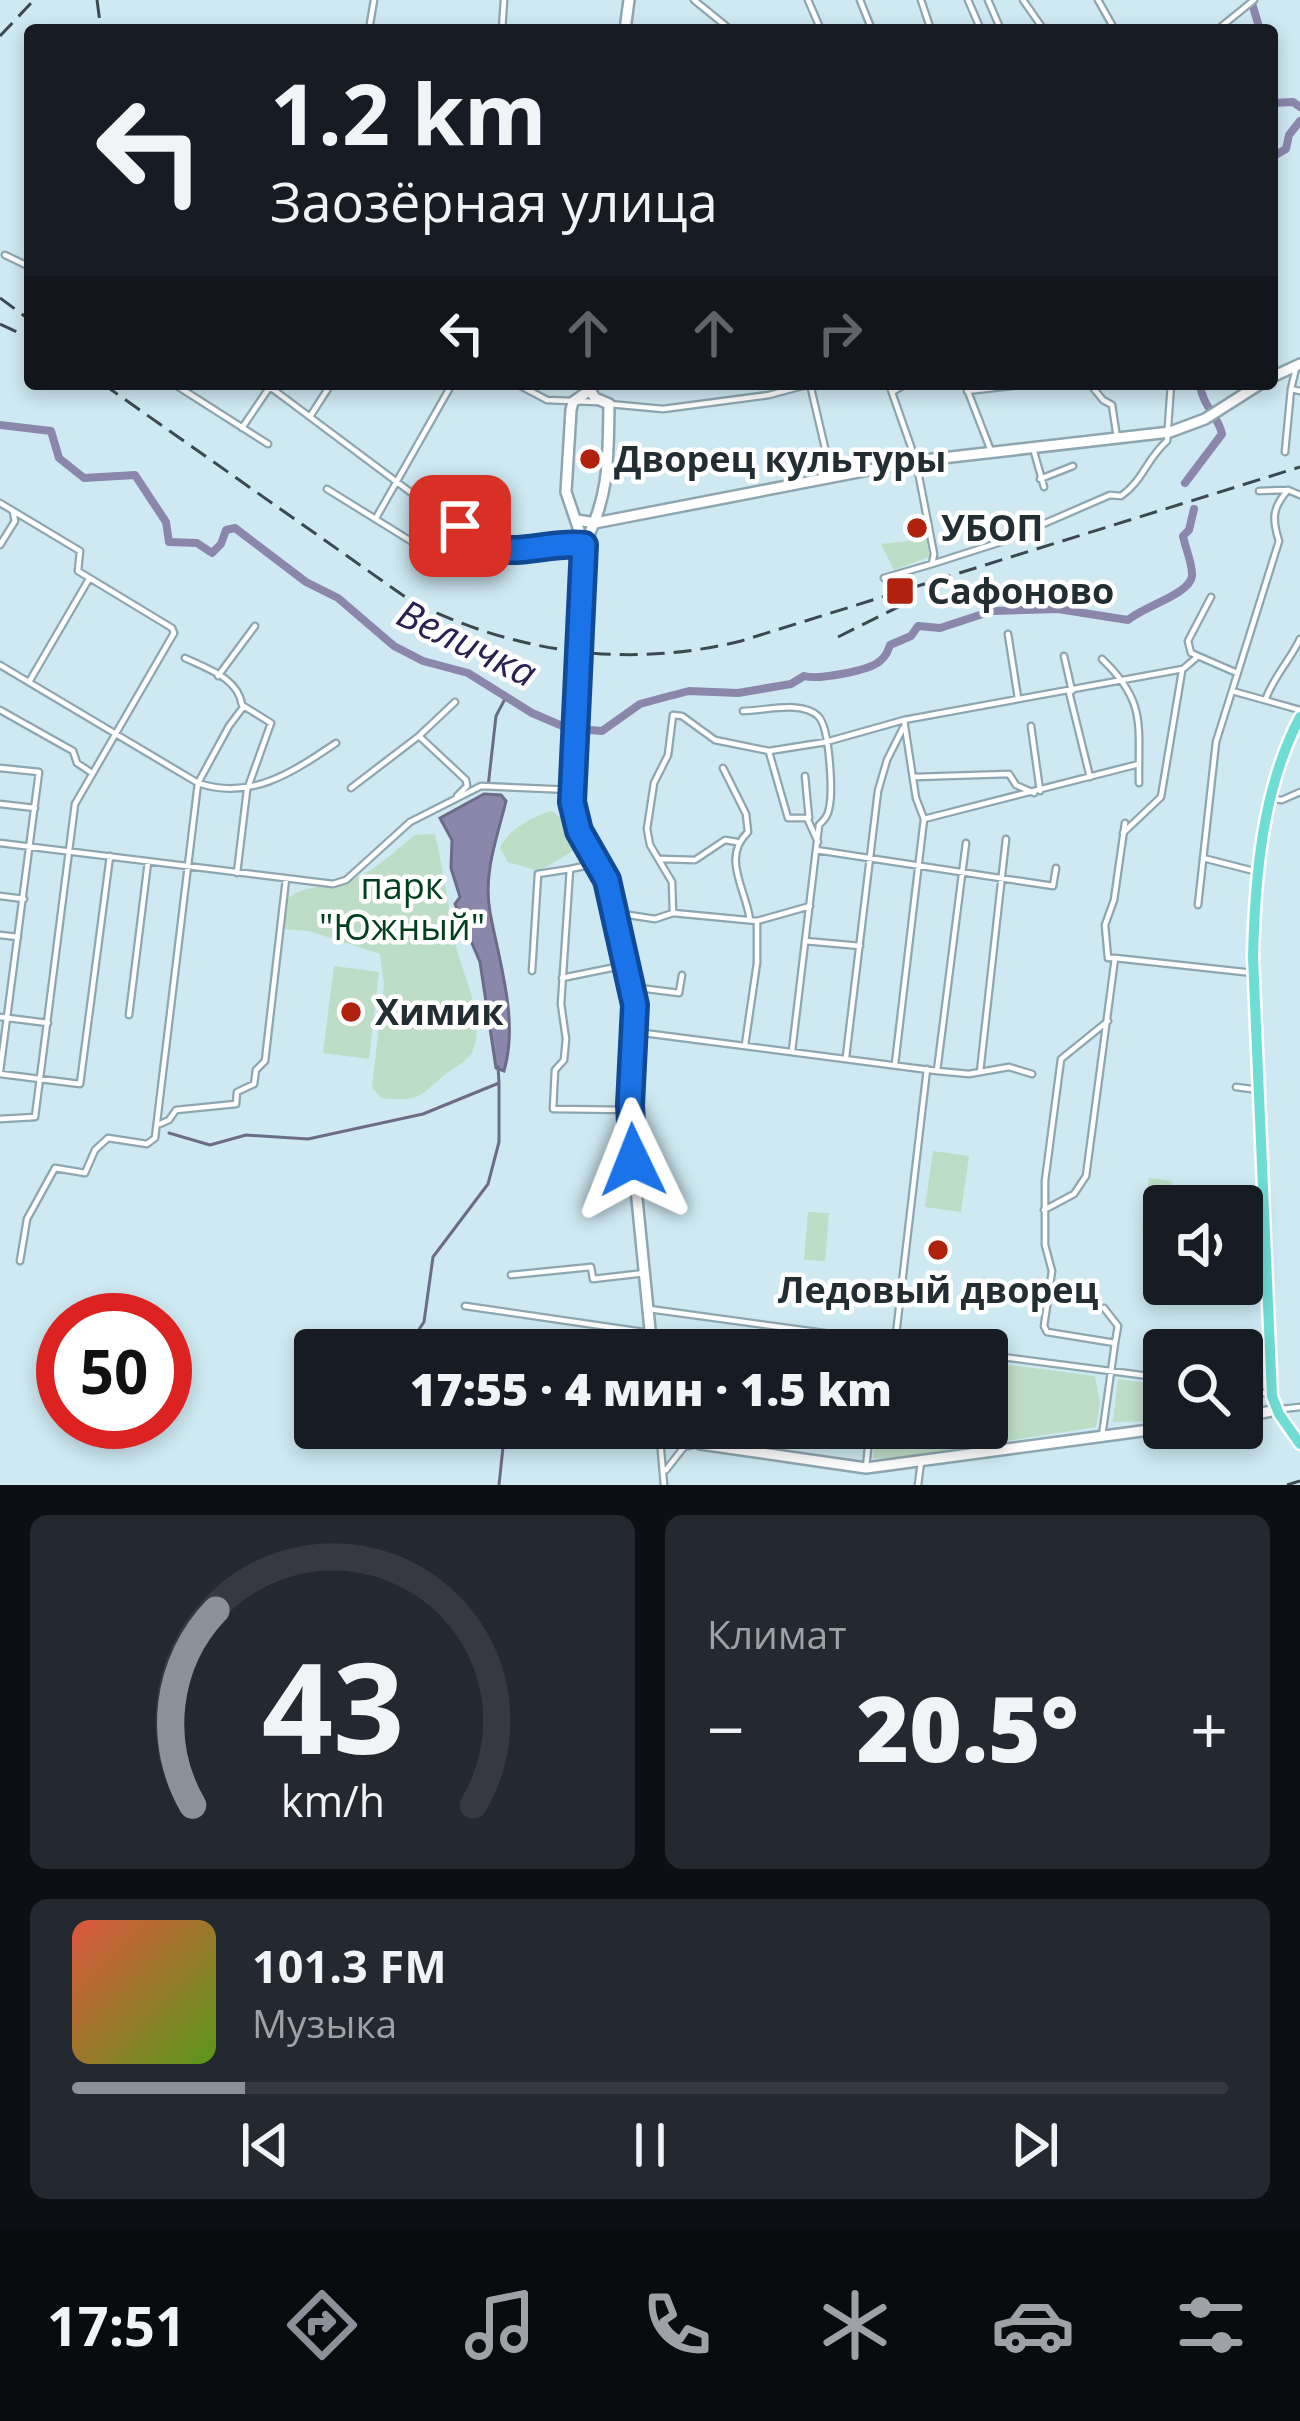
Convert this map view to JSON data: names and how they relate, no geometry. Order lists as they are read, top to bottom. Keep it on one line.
{"water":["Величка"],"parks":["парк \"Южный\""],"places":{"other":["Дворец культуры","УБОП","Химик","Ледовый дворец"],"transit":["Сафоново"]},"page":{"turn":["1.2 km","Заозёрная улица"],"limit":"50","trip":"17:55 · 4 мин · 1.5 km","tile":"Климат","heat":["−","20.5°","+"],"song":["101.3 FM","Музыка"],"tabs":"17:51","gauge":["43","km/h"]}}
